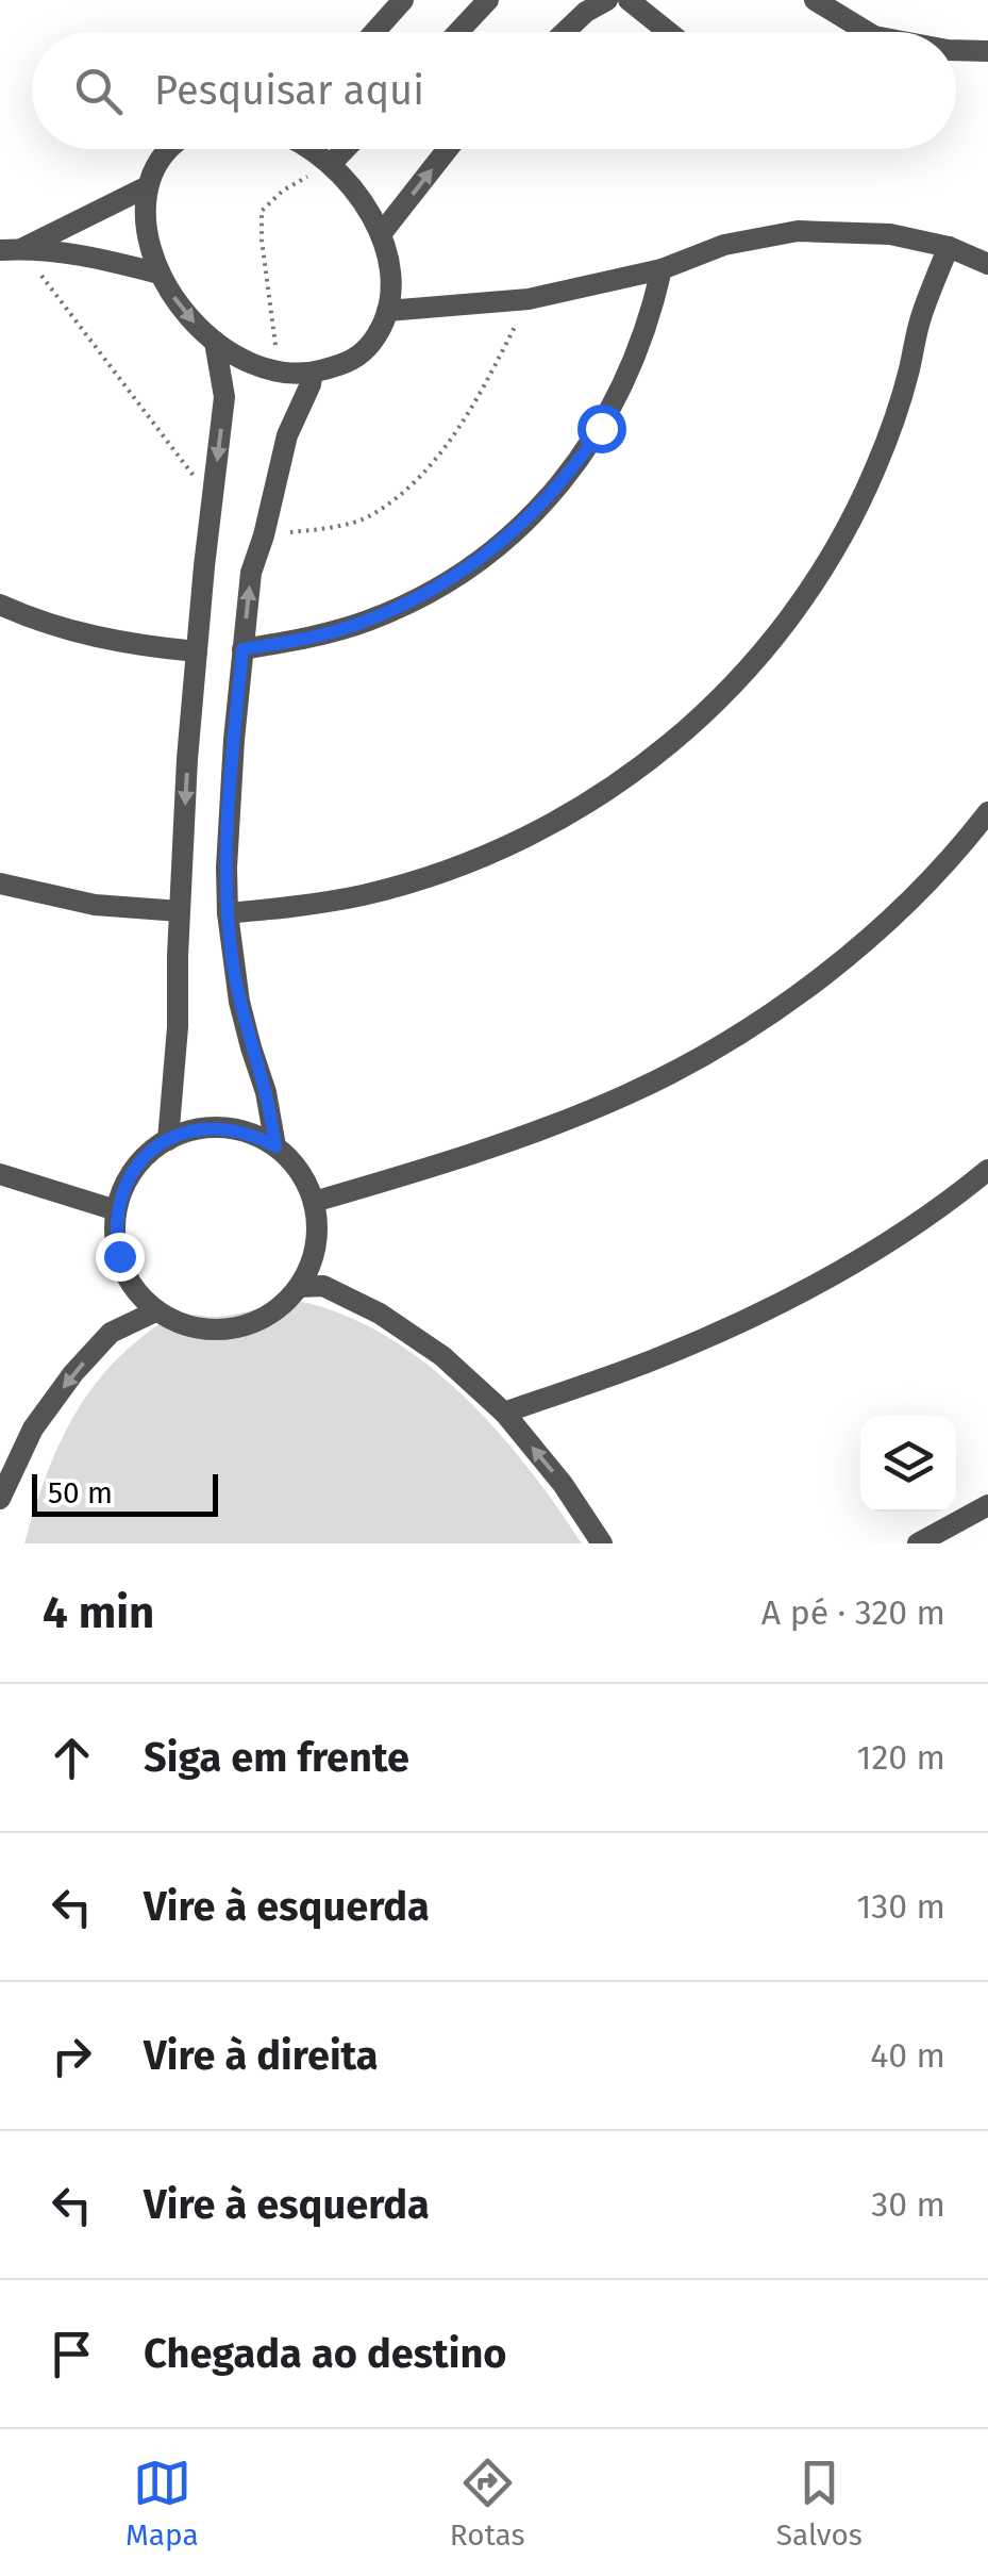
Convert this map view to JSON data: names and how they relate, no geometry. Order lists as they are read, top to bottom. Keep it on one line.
{"scale_bar":"50 m","page":{"search":"Pesquisar aqui","scale":"50 m","heading":["4 min","A pé · 320 m"],"list":[["Siga em frente","120 m"],["Vire à esquerda","130 m"],["Vire à direita","40 m"],["Vire à esquerda","30 m"],"Chegada ao destino"],"nav":["Mapa","Rotas","Salvos"]}}
